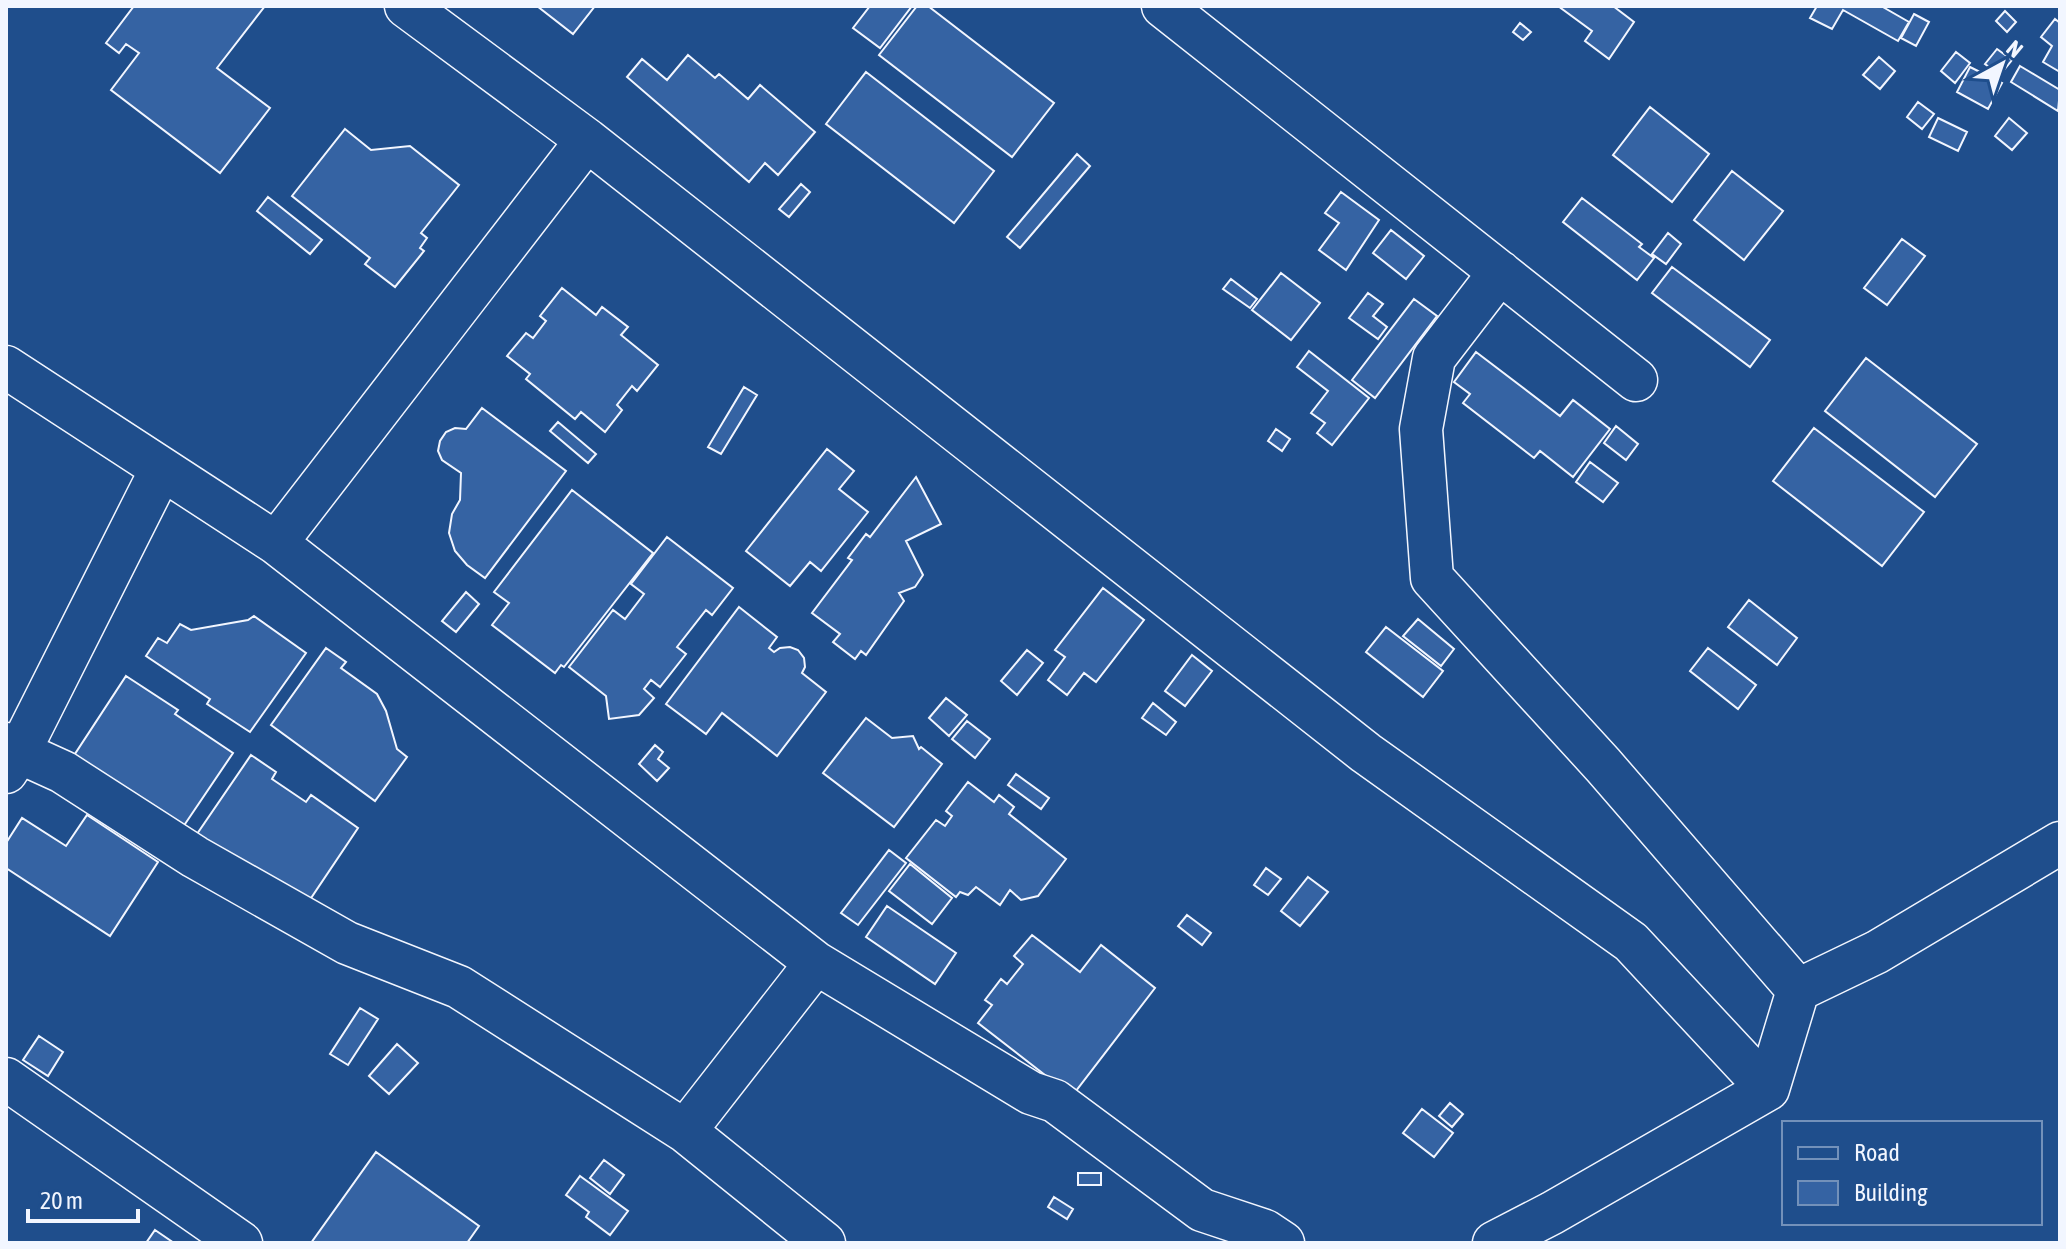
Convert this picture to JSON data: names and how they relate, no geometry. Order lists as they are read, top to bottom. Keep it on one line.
{"legend":["Road","Building"],"scale_bar":"20 m","north":"top right"}
